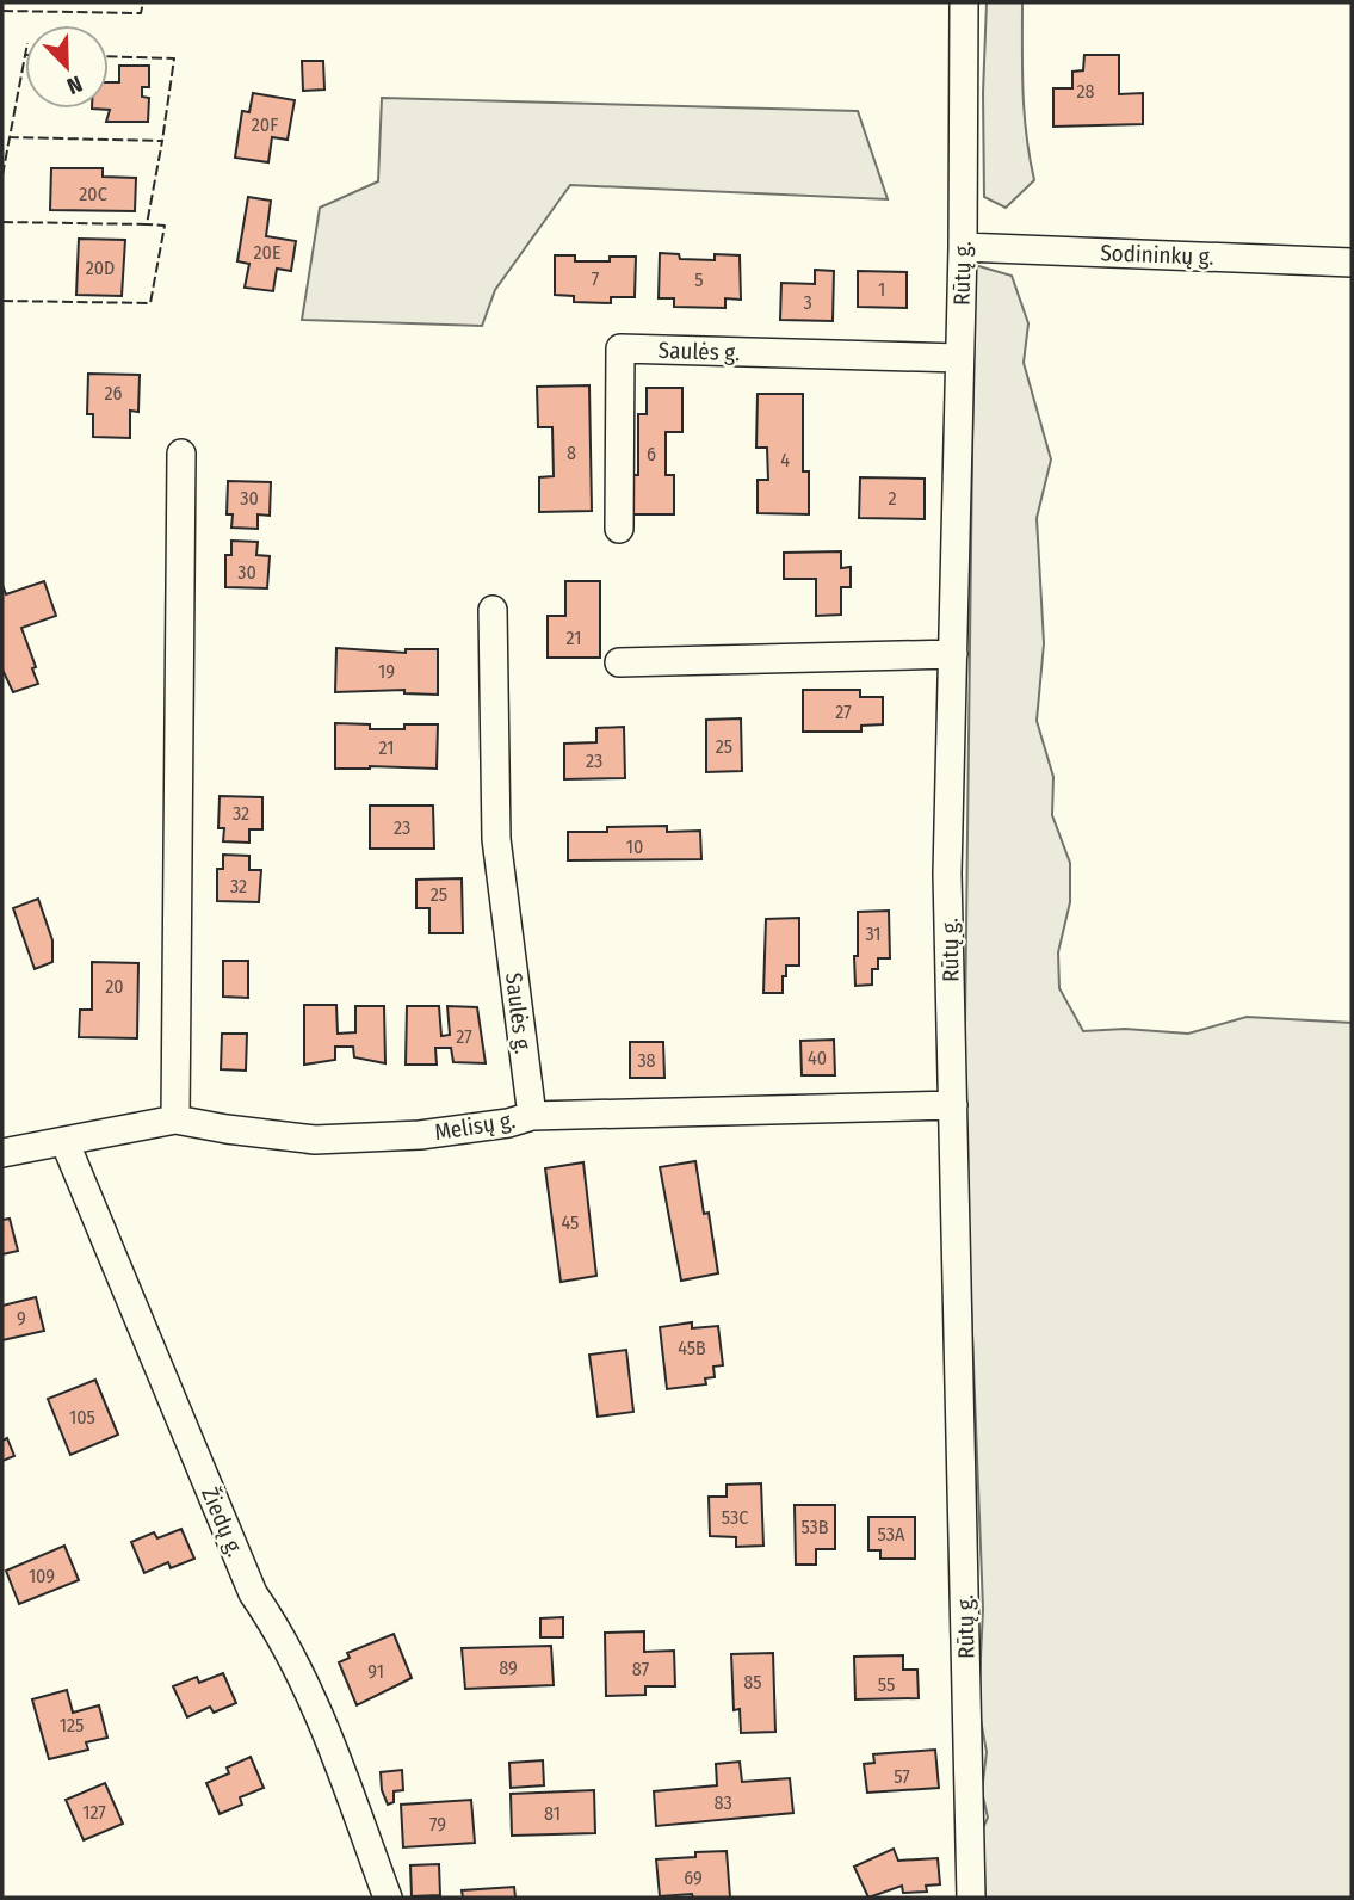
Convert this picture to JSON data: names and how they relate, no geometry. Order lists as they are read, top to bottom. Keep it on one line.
{"streets":{"street":["Sodininkų g.","Rūtų g.","Saulės g.","Melisų g.","Žiedų g."]},"crossings":[["Sodininkų g.","Rūtų g."],["Rūtų g.","Saulės g."],["Rūtų g.","Melisų g."],["Saulės g.","Melisų g."],["Melisų g.","Žiedų g."]],"house_numbers":["28","20F","20C","20E","20D","7","5","1","3","26","8","6","4","30","2","30","21","19","27","25","21","23","32","23","10","32","25","31","20","27","40","38","45","9","45B","105","53C","53B","53A","109","89","87","91","85","55","125","57","83","127","81","79","69"],"north":"bottom right"}
